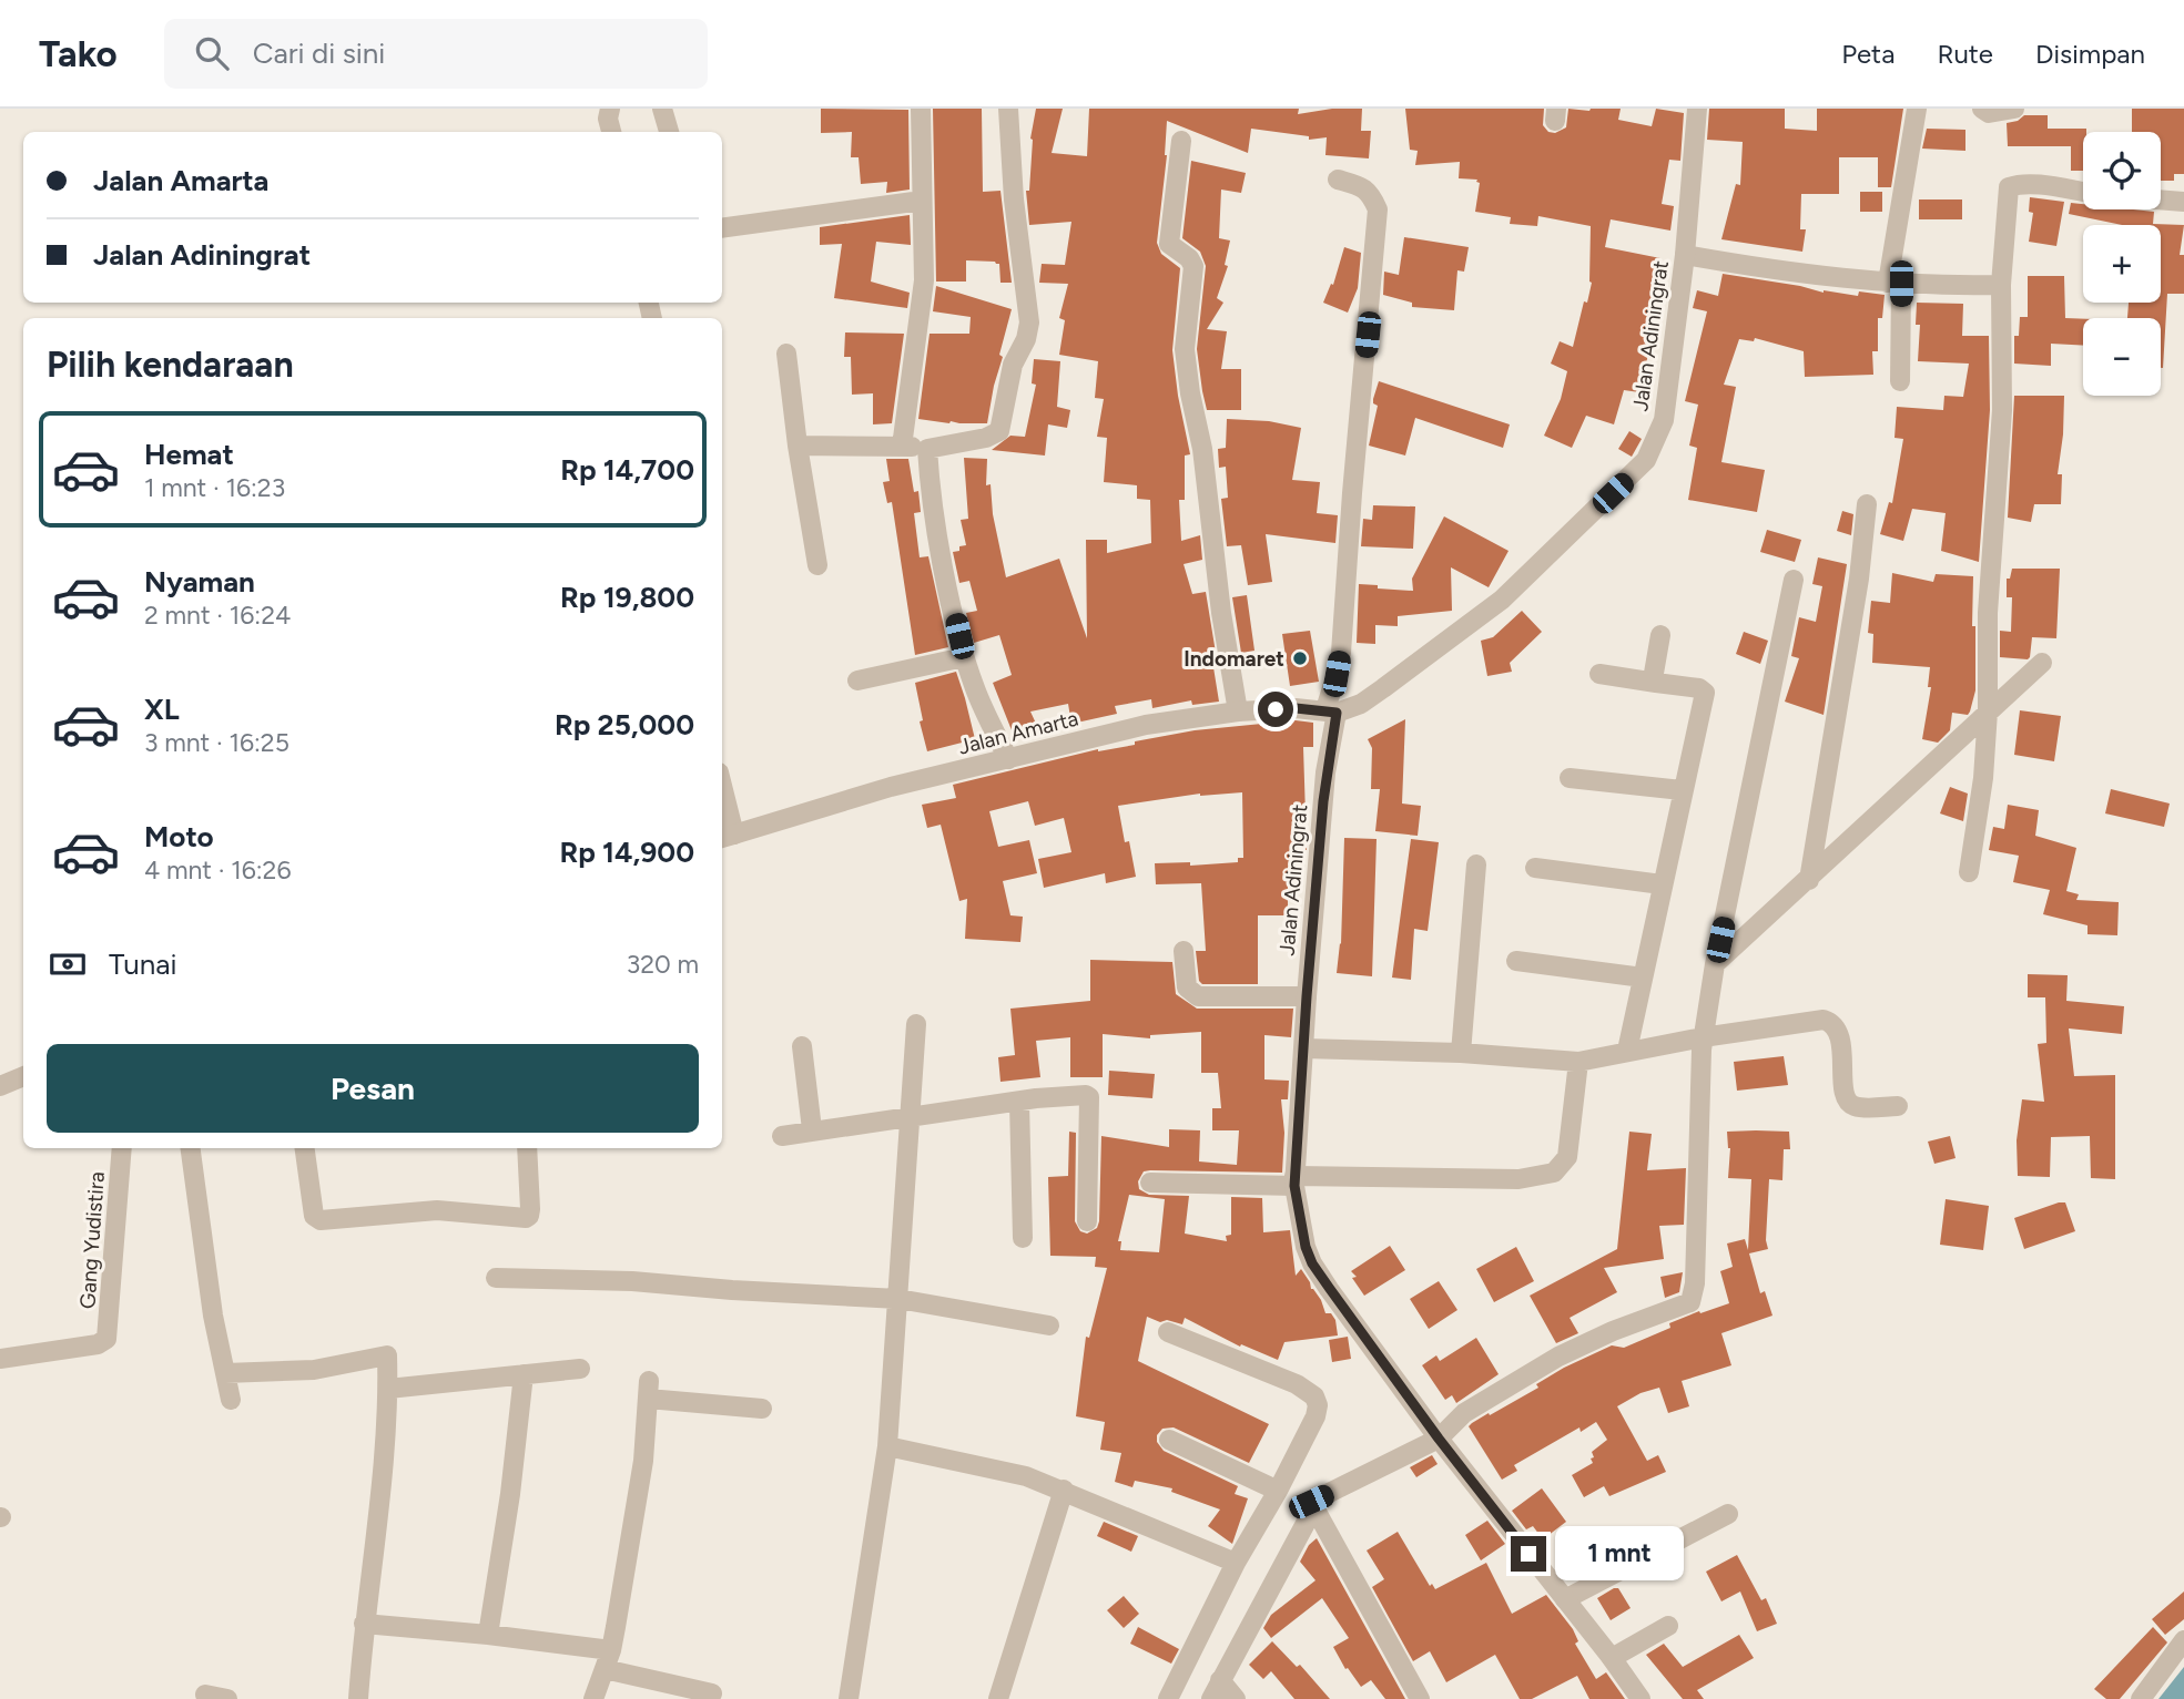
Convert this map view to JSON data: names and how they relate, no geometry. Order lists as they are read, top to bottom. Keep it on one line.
{"streets":{"street":["Jalan Adiningrat","Jalan Amarta","Gang Yudistira"]},"crossings":[["Jalan Adiningrat","Jalan Amarta"]],"places":["Indomaret"],"page":{"header":"Tako","search":"Cari di sini","nav":["Peta","Rute","Disimpan"],"map_buttons":["+","−"],"banner":["Jalan Amarta","Jalan Adiningrat"],"heading":"Pilih kendaraan","list":[{"name":"Hemat","note":"1 mnt · 16:23","value":"Rp 14,700"},{"name":"Nyaman","note":"2 mnt · 16:24","value":"Rp 19,800"},{"name":"XL","note":"3 mnt · 16:25","value":"Rp 25,000"},{"name":"Moto","note":"4 mnt · 16:26","value":"Rp 14,900"}],"pay":["Tunai","320 m"],"buttons":"Pesan","bubble":"1 mnt"}}
